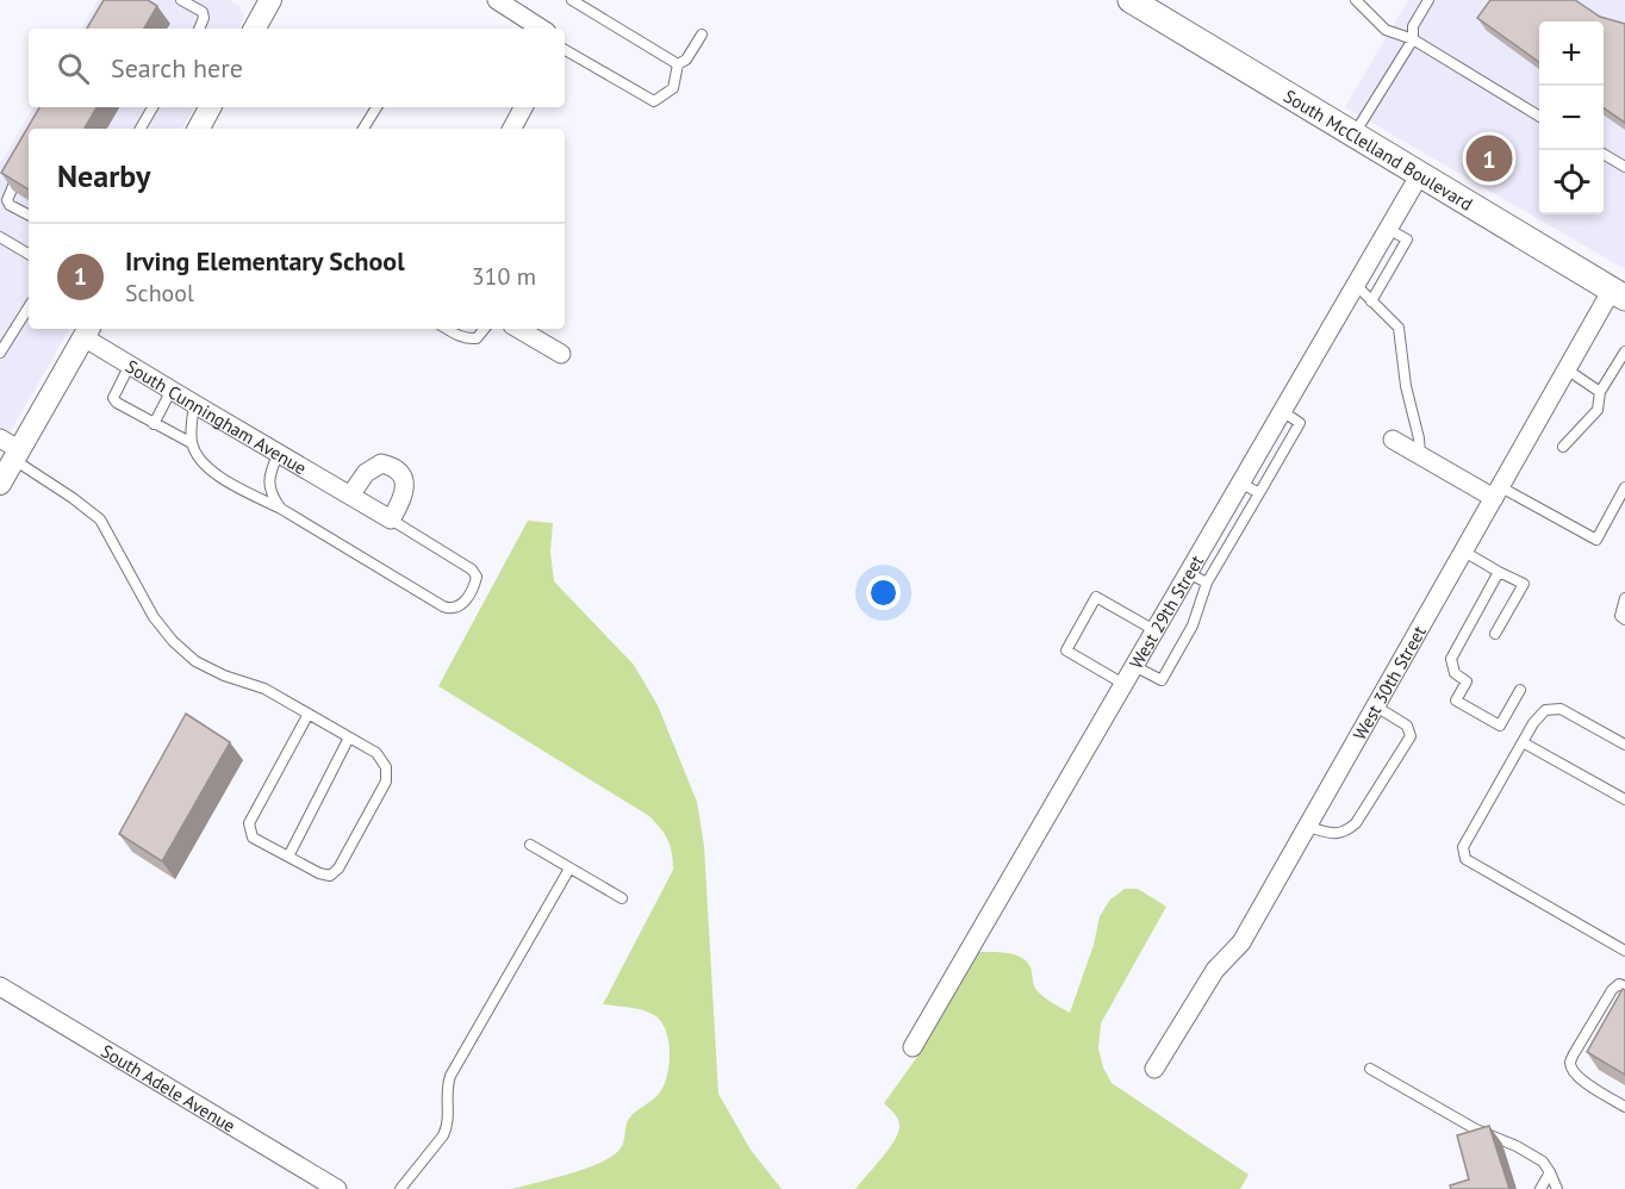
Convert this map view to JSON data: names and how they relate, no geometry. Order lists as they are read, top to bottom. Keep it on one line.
{"streets":{"main road":["South McClelland Boulevard"],"street":["South Cunningham Avenue","West 29th Street","West 30th Street","South Adele Avenue"]},"crossings":[["South McClelland Boulevard","West 29th Street"],["South McClelland Boulevard","West 30th Street"]],"page":{"map_buttons":["+","−"],"search":"Search here","heading":"Nearby","pins":"1","list":[{"mark":"1","name":"Irving Elementary School","note":"School","value":"310 m"}]}}
